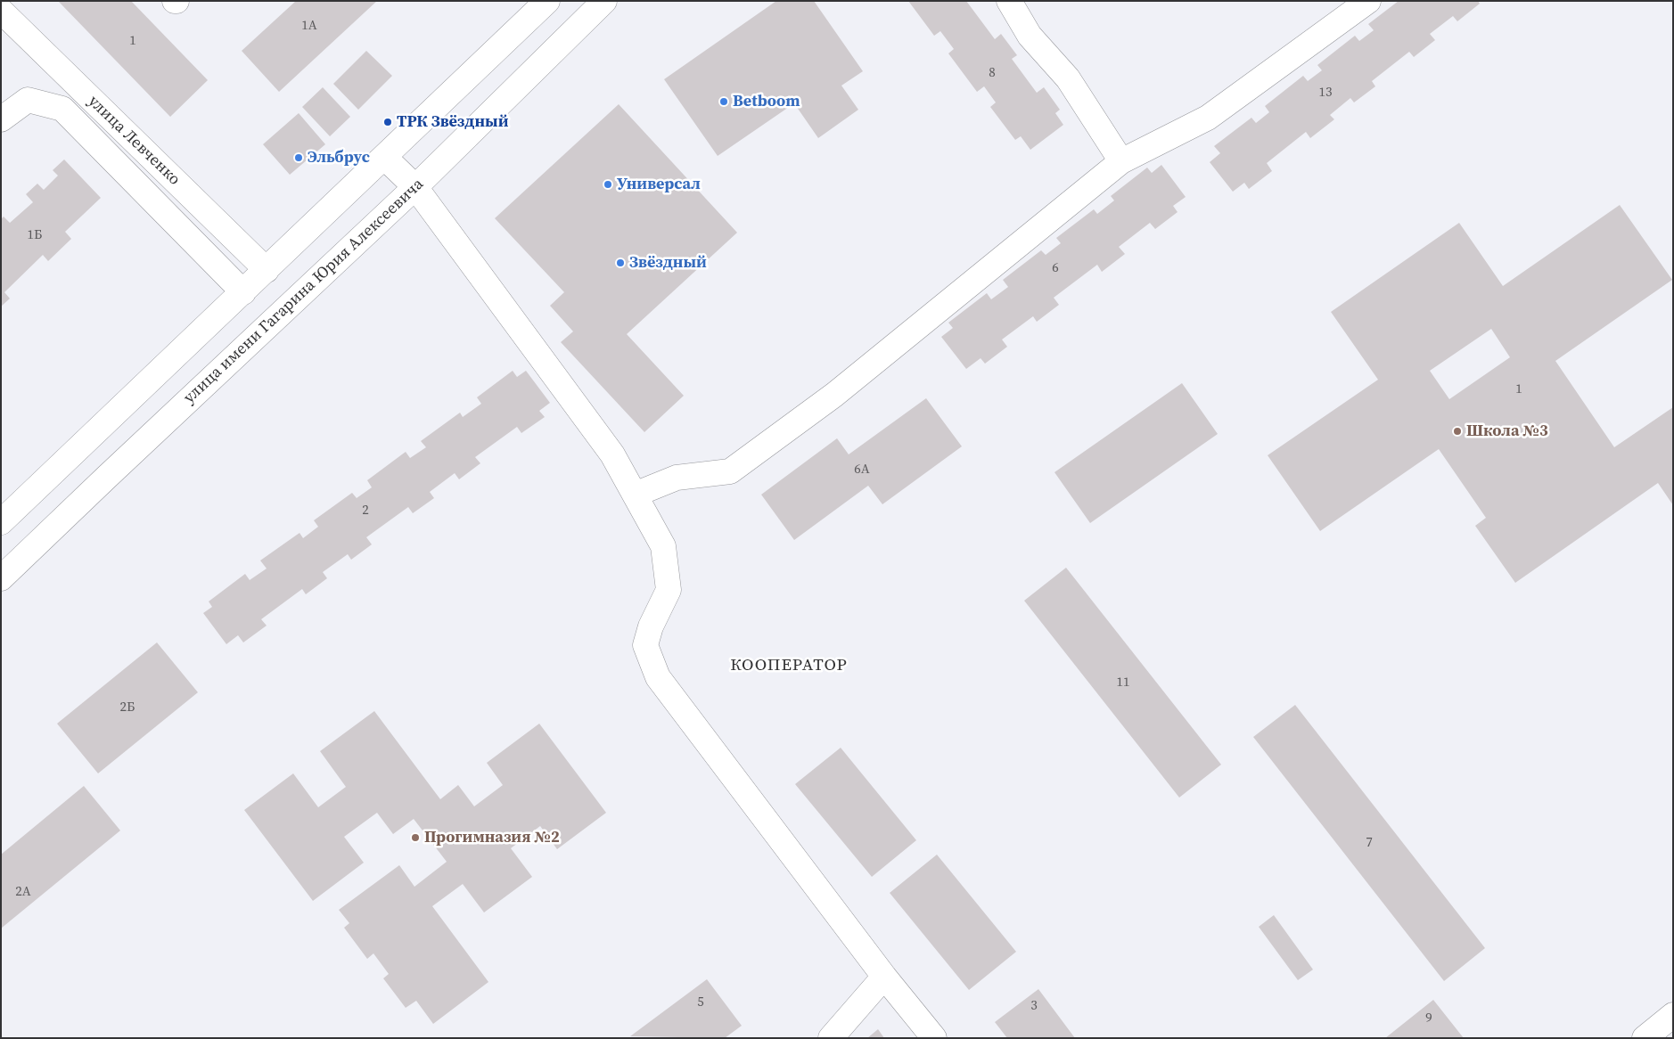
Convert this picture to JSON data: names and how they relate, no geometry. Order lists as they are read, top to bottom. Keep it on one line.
{"streets":{"street":["улица Левченко","улица имени Гагарина Юрия Алексеевича"]},"districts":["КООПЕРАТОР"],"places":["Betboom","ТРК Звёздный","Эльбрус","Универсал","Звёздный","Школа №3","Прогимназия №2"],"house_numbers":["1А","1","8","13","1Б","6","1","6А","2","11","2Б","7","2А","5","3","9"]}
